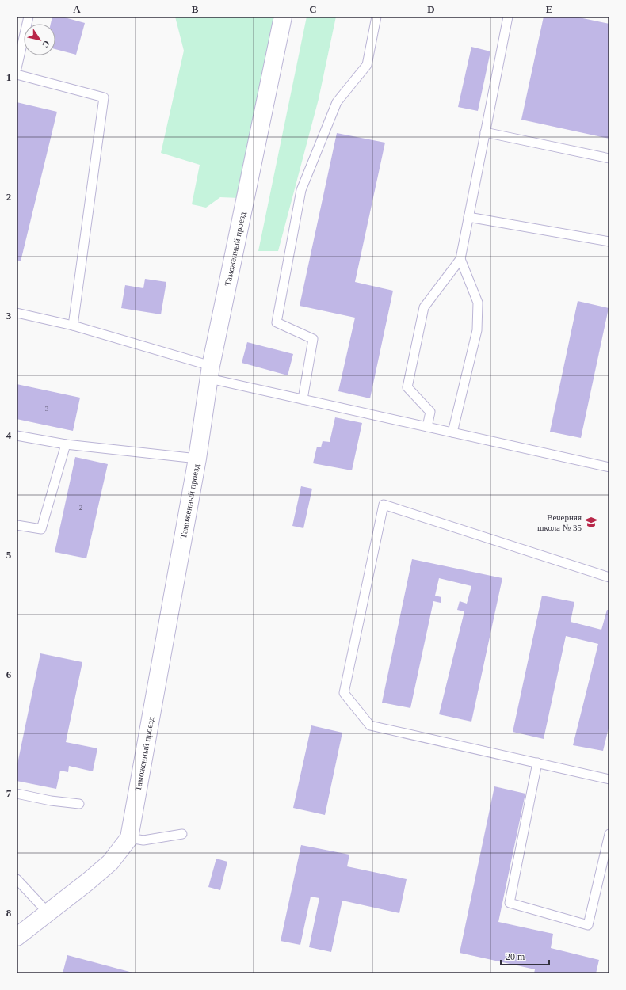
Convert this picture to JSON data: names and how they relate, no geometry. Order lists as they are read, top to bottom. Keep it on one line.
{"streets":{"street":["Таможенный проезд"]},"places":{"school or university":["Вечерняя школа № 35"]},"house_numbers":["3","2"],"scale_bar":"20 m","north":"bottom right","grid":{"columns":["A","B","C","D","E"],"rows":["1","2","3","4","5","6","7","8"]}}
